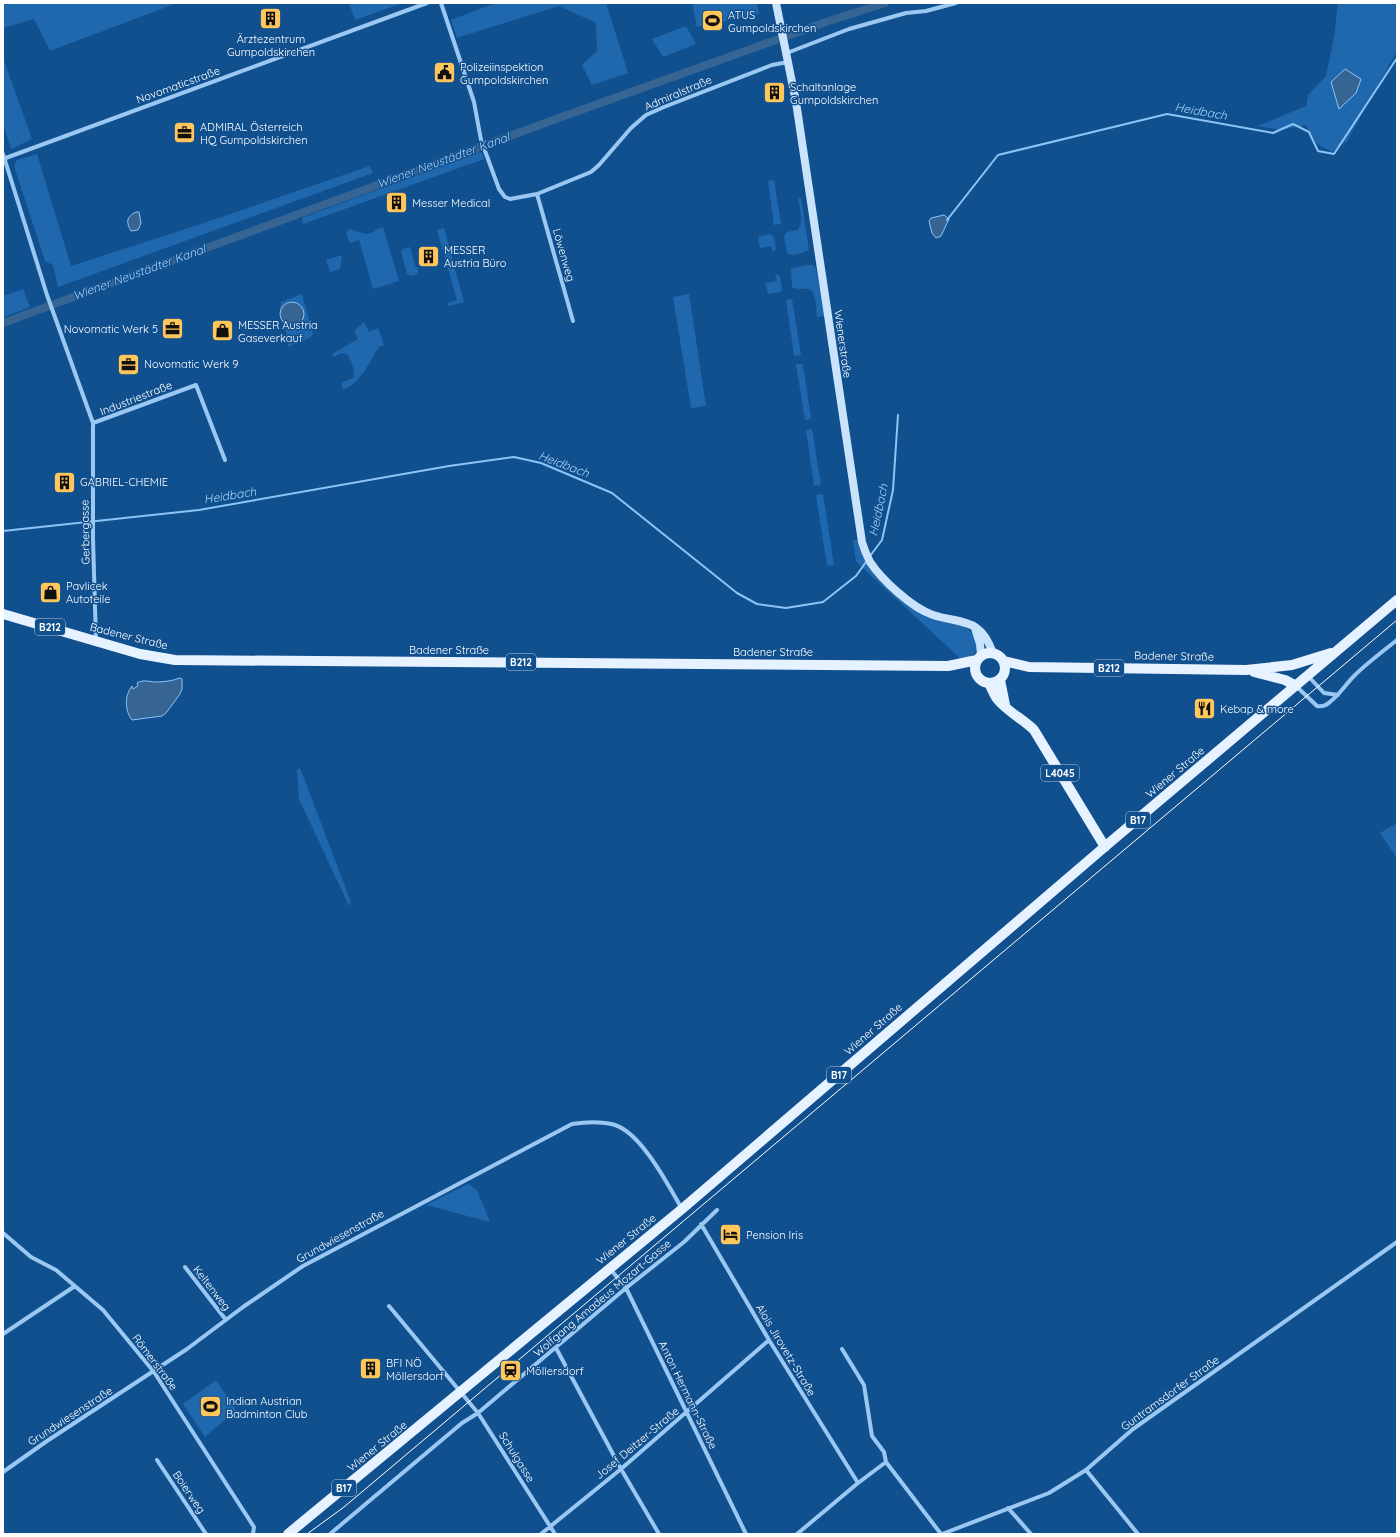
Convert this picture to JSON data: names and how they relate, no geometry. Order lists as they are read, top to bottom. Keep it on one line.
{"streets":{"main road":["B212","Badener Straße","Wiener Straße","L4045","B17"],"street":["Novomaticstraße","Admiralstraße","Löwenweg","Wienerstraße","Industriestraße","Gerbergasse","Grundwiesenstraße","Keltenweg","Wolfgang Amadeus Mozart-Gasse","Alois Jirovetz-Straße","Römerstraße","Guntramsdorfer Straße","Anton Hermann-Straße","Josef Deitzer-Straße","Schulgasse","Boierweg"]},"crossings":[["Novomaticstraße","Industriestraße"],["Admiralstraße","Löwenweg"],["Admiralstraße","Wienerstraße"],["Wienerstraße","B212"],["Wienerstraße","Badener Straße"],["Wienerstraße","L4045"],["Industriestraße","Gerbergasse"],["Gerbergasse","Badener Straße"],["B212","Badener Straße"],["B212","Wiener Straße"],["B212","L4045"],["Badener Straße","L4045"],["Wiener Straße","L4045"],["Wiener Straße","Grundwiesenstraße"],["Wiener Straße","Anton Hermann-Straße"],["Wiener Straße","Schulgasse"],["Grundwiesenstraße","Keltenweg"],["Grundwiesenstraße","Römerstraße"],["Wolfgang Amadeus Mozart-Gasse","Alois Jirovetz-Straße"],["Wolfgang Amadeus Mozart-Gasse","Anton Hermann-Straße"],["Wolfgang Amadeus Mozart-Gasse","Schulgasse"],["Alois Jirovetz-Straße","Josef Deitzer-Straße"],["Anton Hermann-Straße","Josef Deitzer-Straße"],["Josef Deitzer-Straße","Schulgasse"]],"water":["Heidbach","Wiener Neustädter Kanal"],"places":{"building":["Ärztezentrum Gumpoldskirchen","Schaltanlage Gumpoldskirchen","Messer Medical","MESSER Austria Büro","GABRIEL-CHEMIE","BFI NÖ Möllersdorf"],"sports":["ATUS Gumpoldskirchen","Indian Austrian Badminton Club"],"public building":["Polizeiinspektion Gumpoldskirchen"],"office":["ADMIRAL Österreich HQ Gumpoldskirchen","Novomatic Werk 5","Novomatic Werk 9"],"shop":["MESSER Austria Gaseverkauf","Pavlicek Autoteile"],"restaurant":["Kebap & more"],"hotel":["Pension Iris"],"station":["Möllersdorf"]}}
